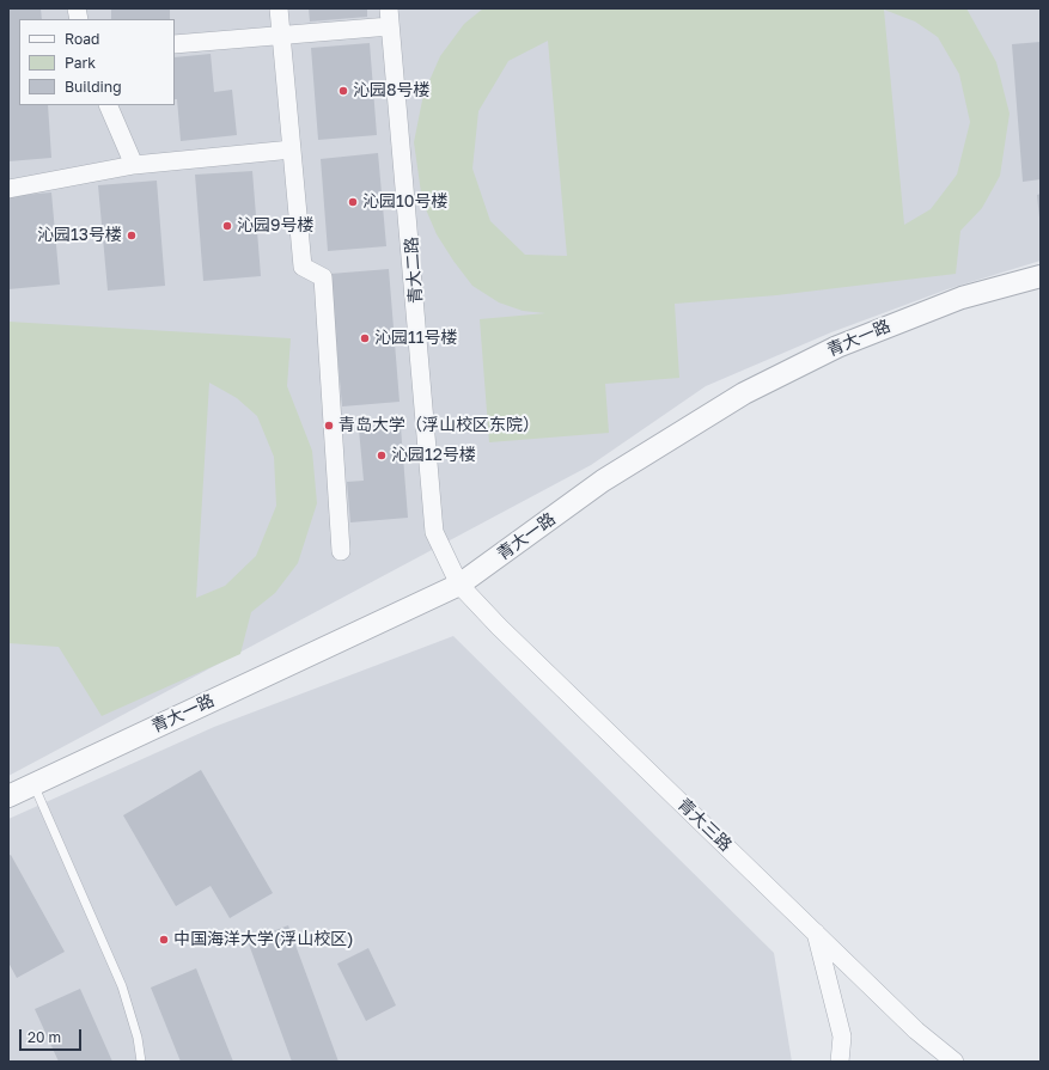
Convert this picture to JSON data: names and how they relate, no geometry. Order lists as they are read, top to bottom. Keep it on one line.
{"streets":{"street":["青大一路","青大三路"]},"crossings":[["青大一路","青大三路"]],"places":["沁园8号楼","沁园10号楼","沁园9号楼","沁园13号楼","沁园11号楼","青岛大学（浮山校区东院）","沁园12号楼","中国海洋大学(浮山校区)"],"legend":["Road","Park","Building"],"scale_bar":"20 m"}
